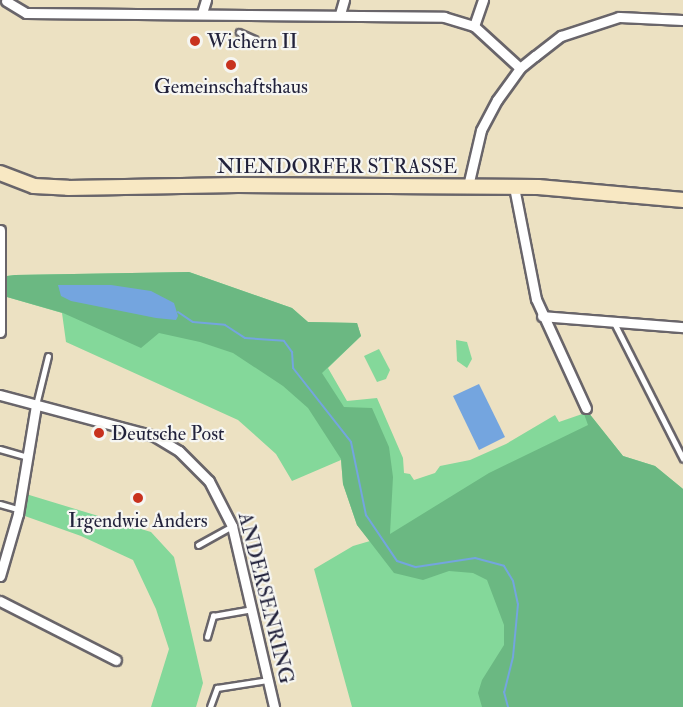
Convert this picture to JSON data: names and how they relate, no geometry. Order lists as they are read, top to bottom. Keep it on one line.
{"streets":{"main road":["NIENDORFER STRASSE"],"street":["ANDERSENRING"]},"places":["Wichern II","Gemeinschaftshaus","Deutsche Post","Irgendwie Anders"]}
